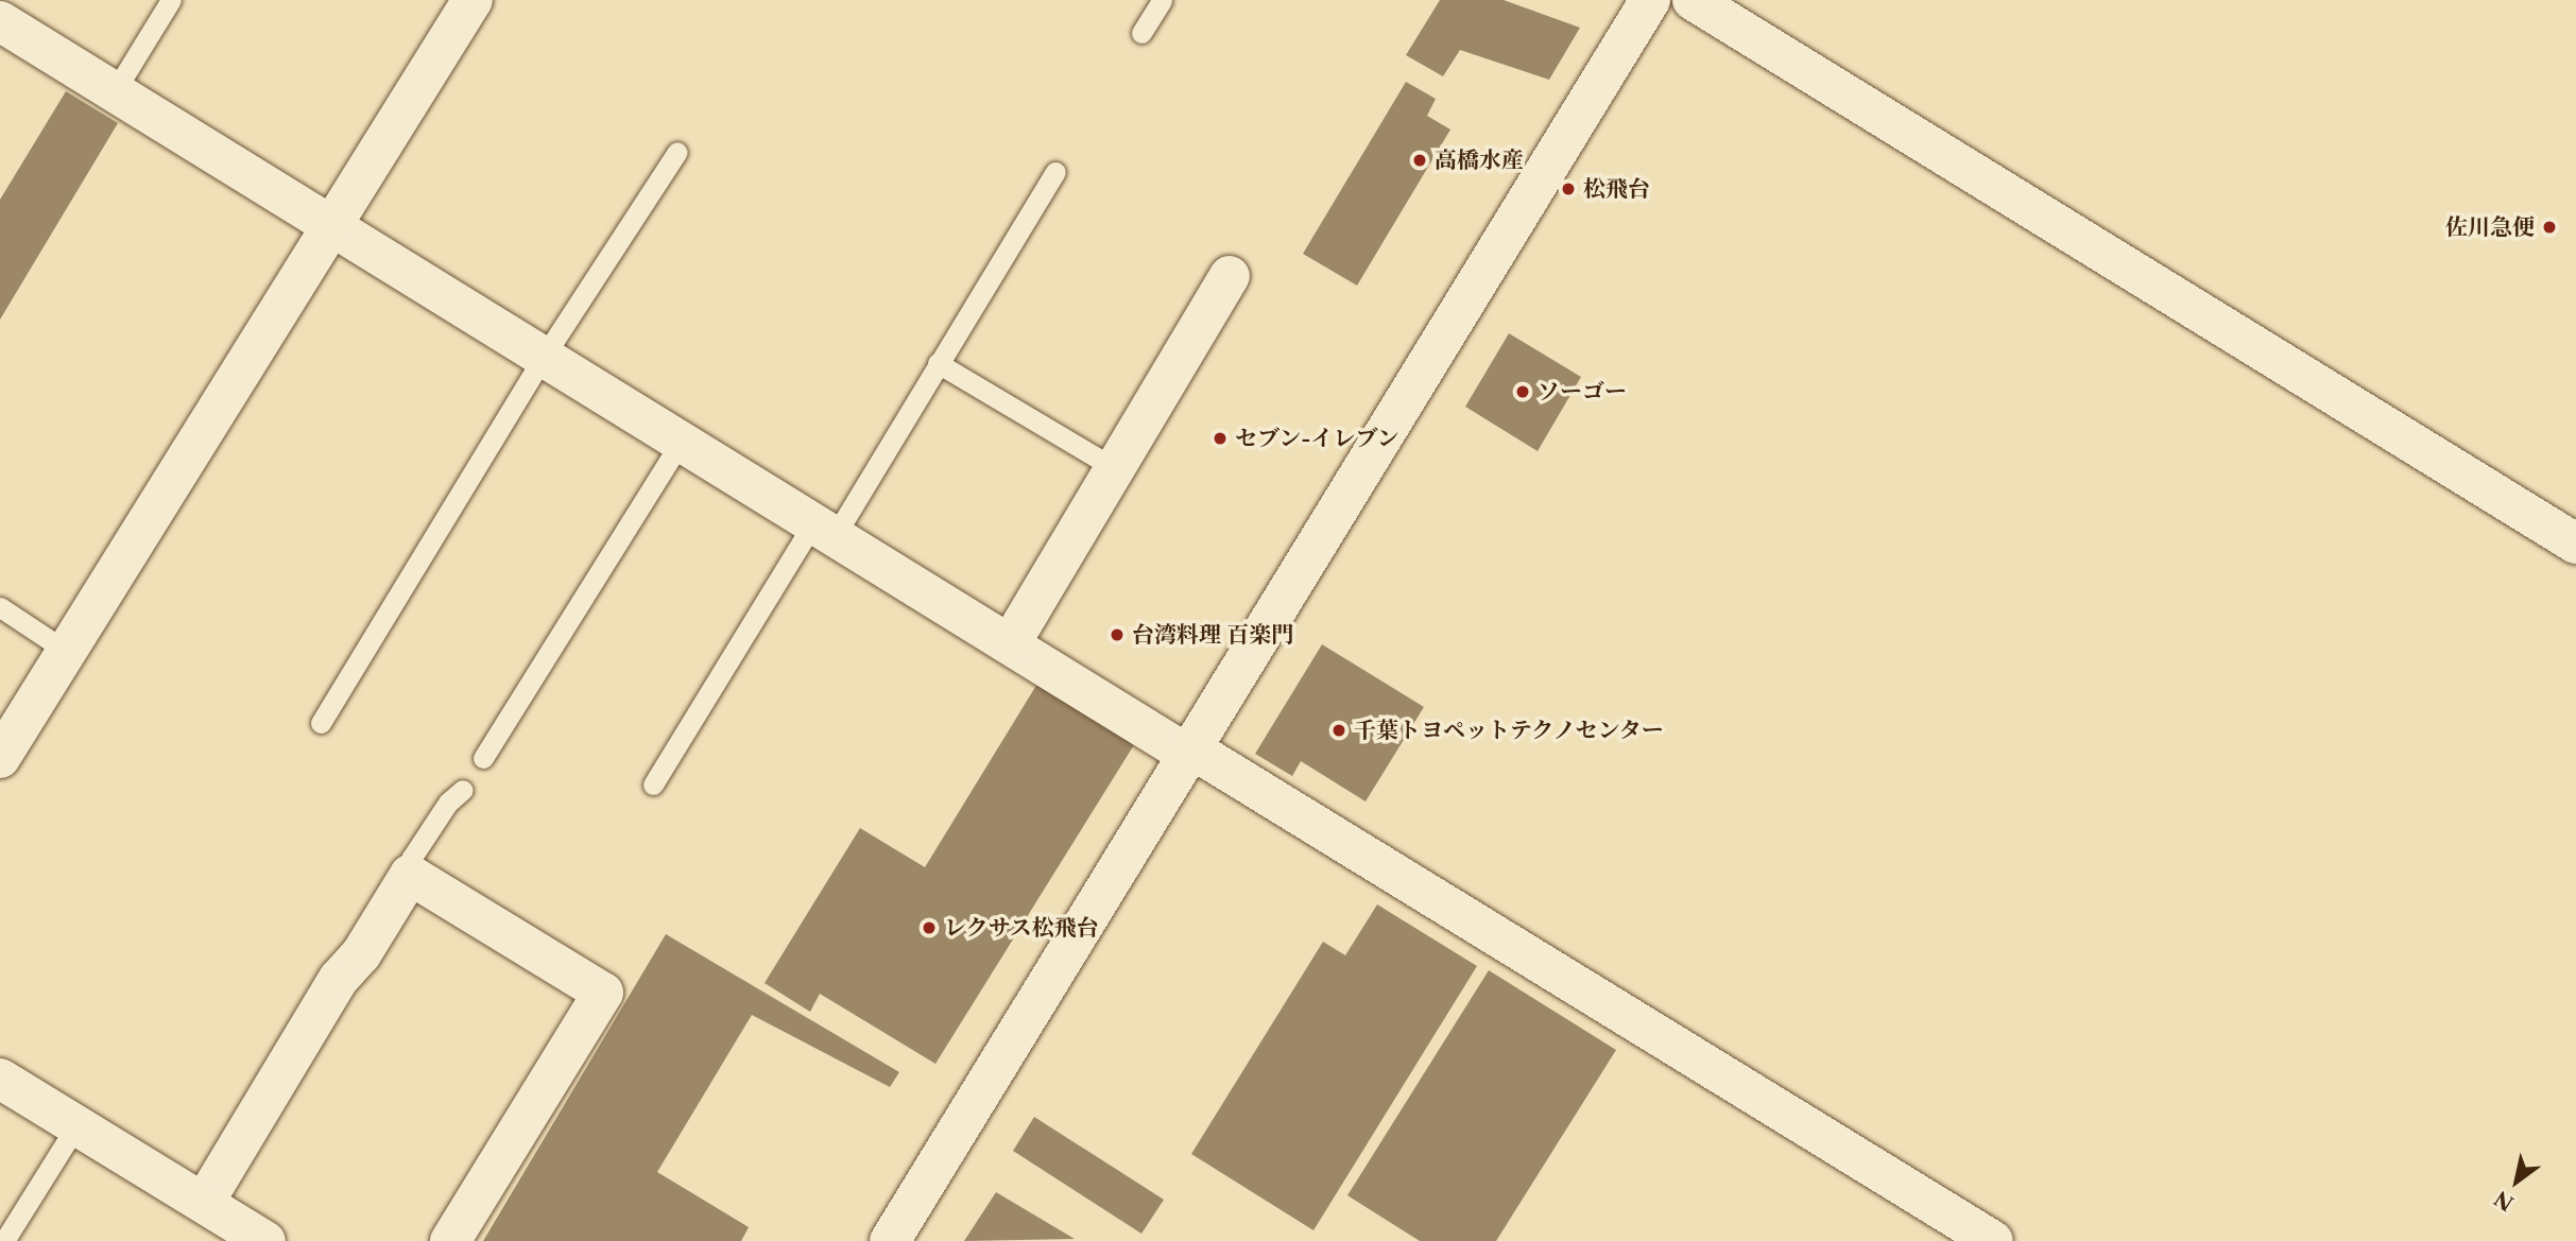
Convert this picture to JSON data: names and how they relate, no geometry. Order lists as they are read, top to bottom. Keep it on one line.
{"places":["高橋水産","松飛台","佐川急便","ソーゴー","セブン-イレブン","台湾料理 百楽門","千葉トヨペットテクノセンター","レクサス松飛台"],"north":"bottom left"}
